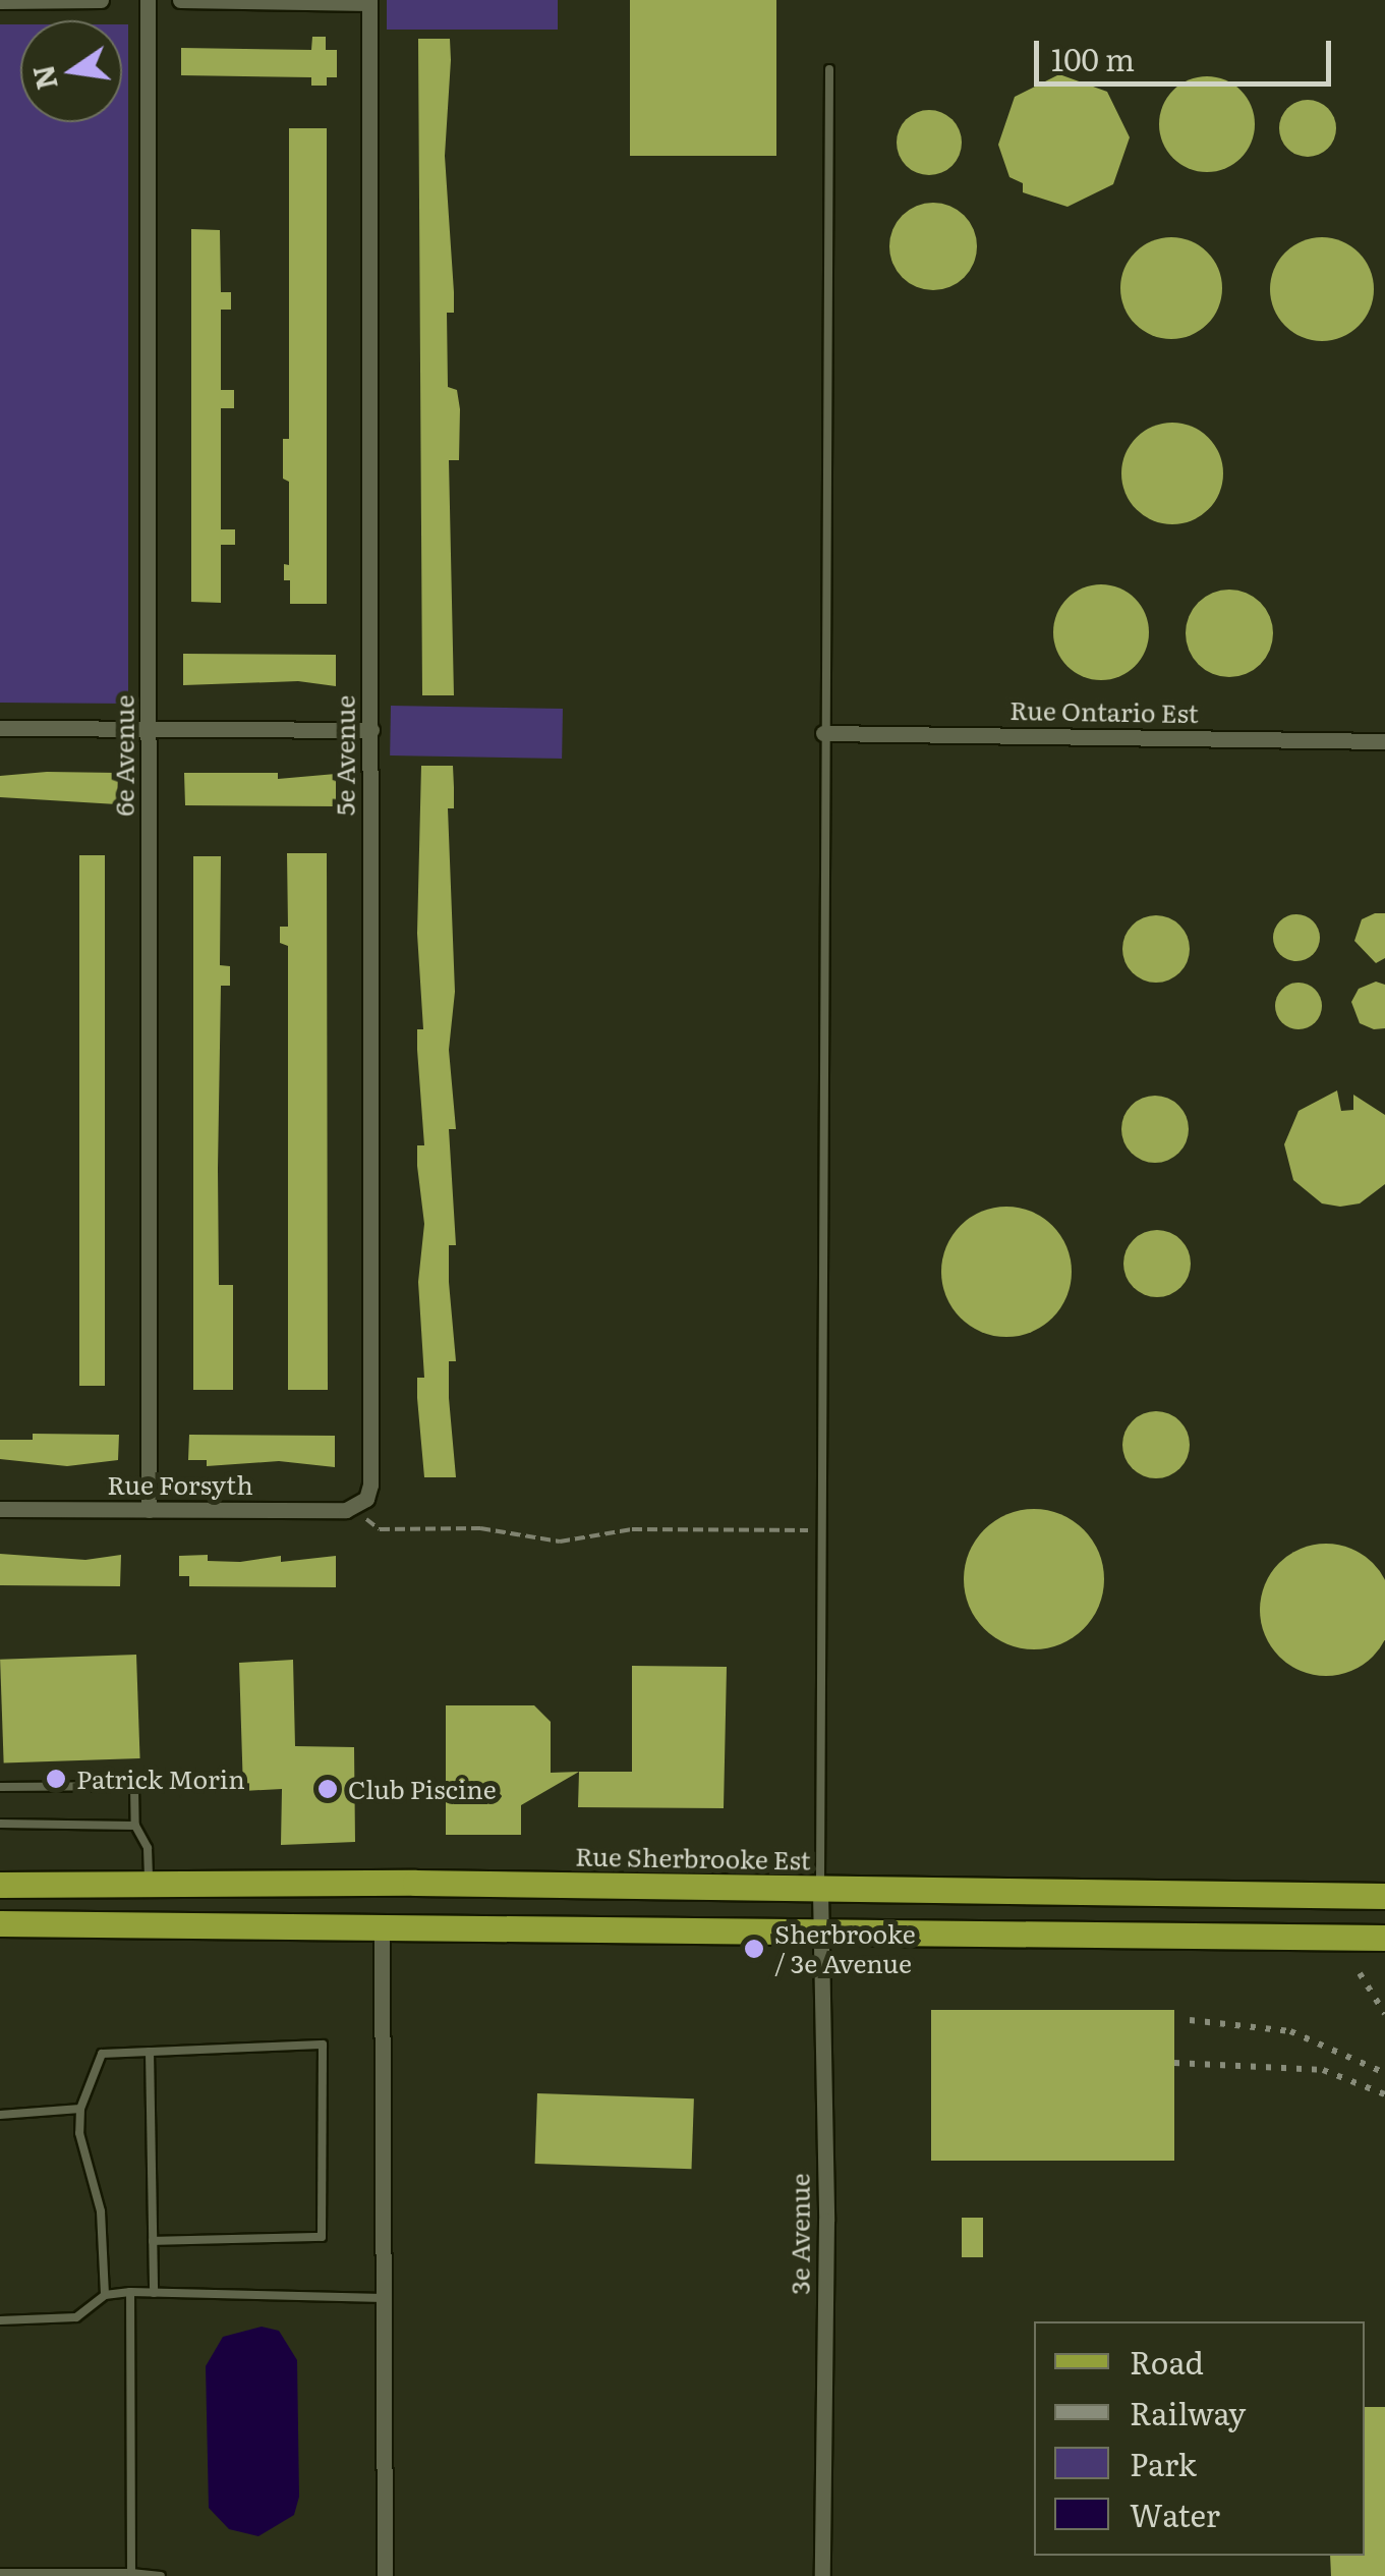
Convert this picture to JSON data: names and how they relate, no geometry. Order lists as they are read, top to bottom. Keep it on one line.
{"streets":{"main road":["Rue Sherbrooke Est"],"street":["Rue Ontario Est","6e Avenue","5e Avenue","Rue Forsyth","3e Avenue"]},"crossings":[["6e Avenue","Rue Forsyth"],["5e Avenue","Rue Forsyth"],["Rue Sherbrooke Est","3e Avenue"]],"places":["Patrick Morin","Club Piscine","Sherbrooke / 3e Avenue"],"legend":["Road","Railway","Park","Water"],"scale_bar":"100 m","north":"left"}
